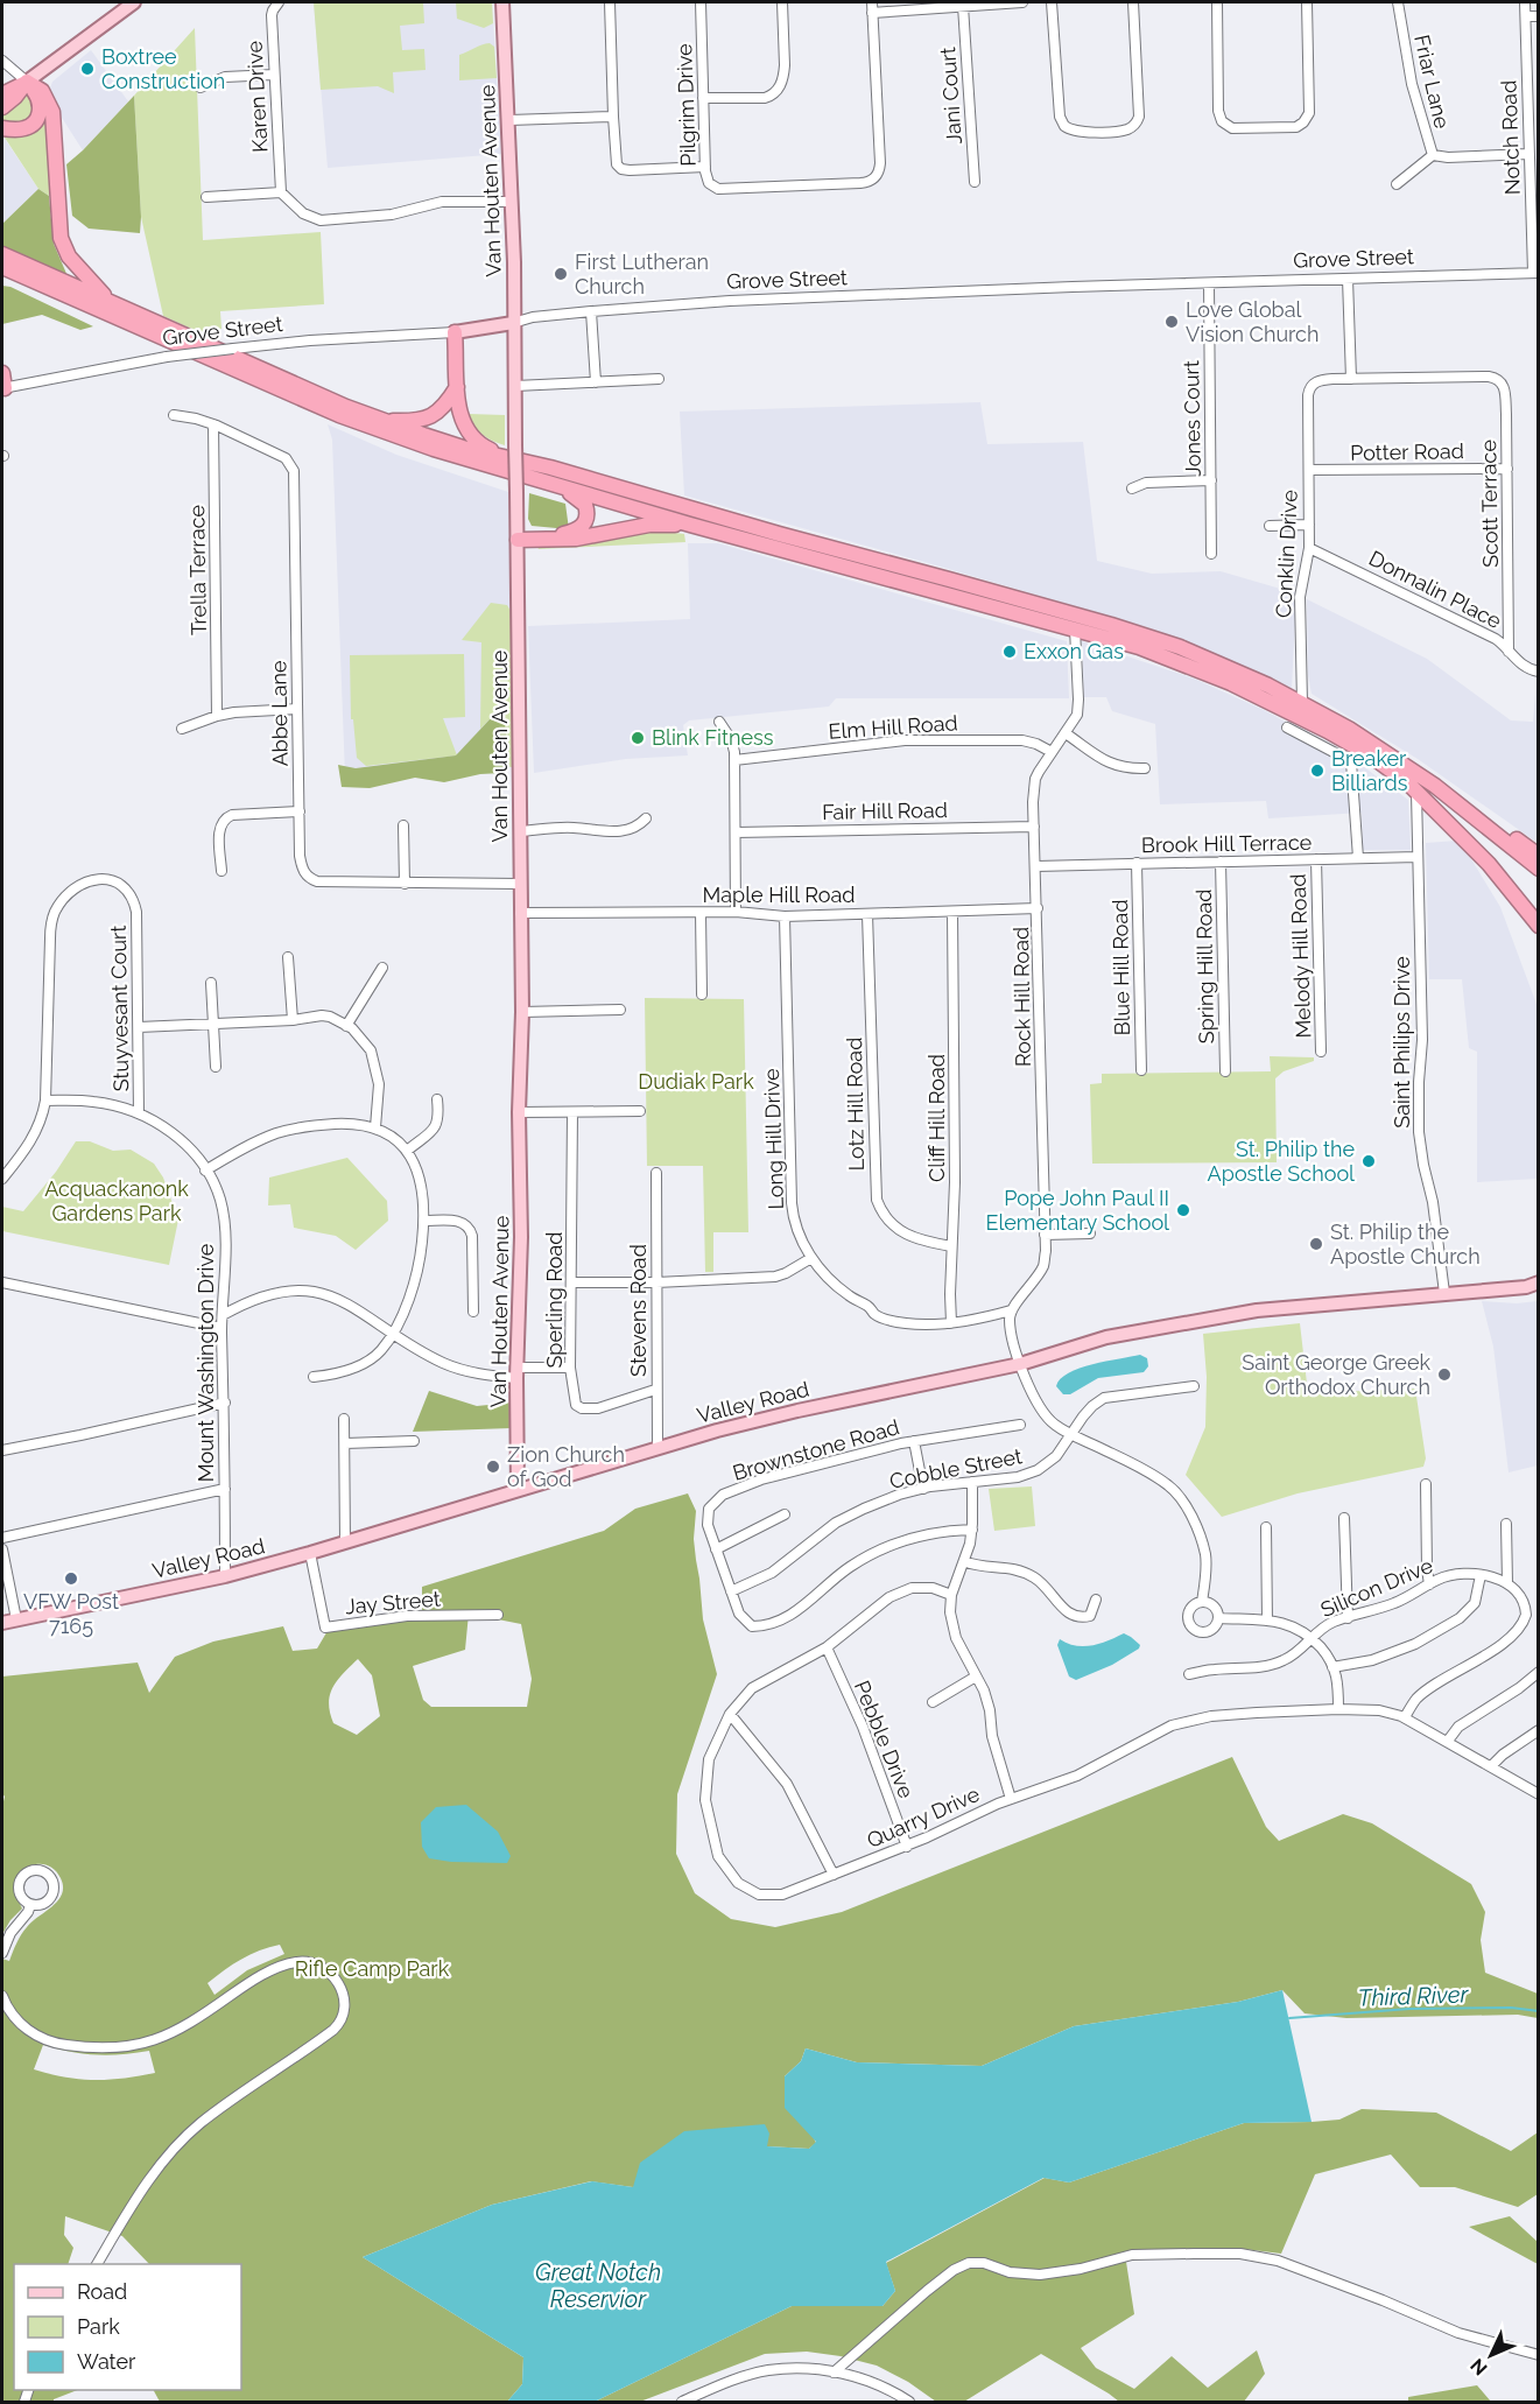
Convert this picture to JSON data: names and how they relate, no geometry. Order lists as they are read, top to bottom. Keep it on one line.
{"streets":{"main road":["Van Houten Avenue","Grove Street","Valley Road"],"street":["Friar Lane","Jani Court","Karen Drive","Pilgrim Drive","Notch Road","Jones Court","Potter Road","Scott Terrace","Conklin Drive","Trella Terrace","Donnalin Place","Abbe Lane","Elm Hill Road","Fair Hill Road","Brook Hill Terrace","Maple Hill Road","Melody Hill Road","Spring Hill Road","Blue Hill Road","Rock Hill Road","Stuyvesant Court","Saint Philips Drive","Lotz Hill Road","Cliff Hill Road","Long Hill Drive","Sperling Road","Stevens Road","Mount Washington Drive","Brownstone Road","Cobble Street","Silicon Drive","Jay Street","Pebble Drive","Quarry Drive"]},"crossings":[["Friar Lane","Notch Road"],["Notch Road","Grove Street"],["Van Houten Avenue","Grove Street"],["Van Houten Avenue","Abbe Lane"],["Van Houten Avenue","Maple Hill Road"],["Van Houten Avenue","Valley Road"],["Grove Street","Jones Court"],["Potter Road","Scott Terrace"],["Potter Road","Conklin Drive"],["Scott Terrace","Conklin Drive"],["Scott Terrace","Donnalin Place"],["Conklin Drive","Donnalin Place"],["Trella Terrace","Abbe Lane"],["Elm Hill Road","Rock Hill Road"],["Fair Hill Road","Rock Hill Road"],["Brook Hill Terrace","Melody Hill Road"],["Brook Hill Terrace","Spring Hill Road"],["Brook Hill Terrace","Blue Hill Road"],["Brook Hill Terrace","Rock Hill Road"],["Brook Hill Terrace","Saint Philips Drive"],["Maple Hill Road","Rock Hill Road"],["Maple Hill Road","Lotz Hill Road"],["Maple Hill Road","Cliff Hill Road"],["Maple Hill Road","Long Hill Drive"],["Rock Hill Road","Long Hill Drive"],["Stuyvesant Court","Mount Washington Drive"],["Saint Philips Drive","Valley Road"],["Lotz Hill Road","Cliff Hill Road"],["Cliff Hill Road","Long Hill Drive"],["Sperling Road","Stevens Road"],["Stevens Road","Valley Road"],["Mount Washington Drive","Valley Road"],["Valley Road","Jay Street"],["Brownstone Road","Cobble Street"],["Pebble Drive","Quarry Drive"]],"water":["Third River","Great Notch Reservior"],"parks":["Dudiak Park","Acquackanonk Gardens Park","Rifle Camp Park"],"places":["Boxtree Construction","First Lutheran Church","Love Global Vision Church","Exxon Gas","Blink Fitness","Breaker Billiards","St. Philip the Apostle School","Pope John Paul II Elementary School","St. Philip the Apostle Church","Saint George Greek Orthodox Church","Zion Church of God","VFW Post 7165"],"legend":["Road","Park","Water"],"north":"bottom left"}
